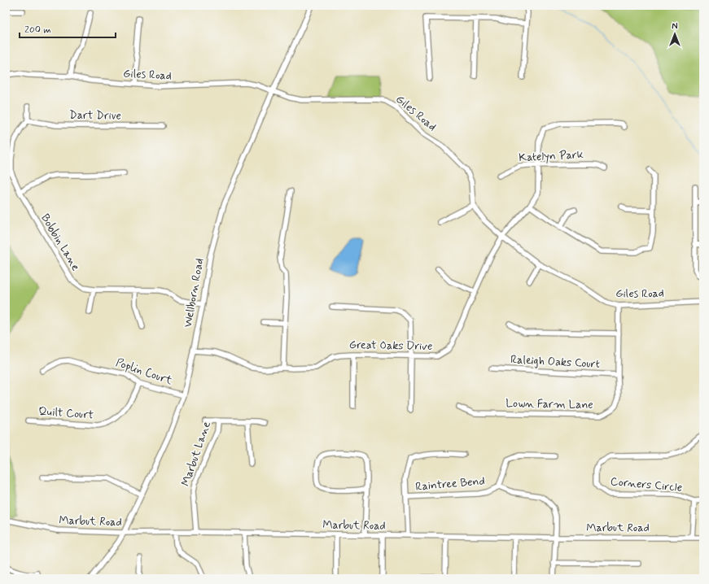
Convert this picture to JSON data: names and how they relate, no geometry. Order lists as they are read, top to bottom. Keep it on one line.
{"streets":{"street":["Giles Road","Dart Drive","Katelyn Park","Bobbin Lane","Wellborn Road","Great Oaks Drive","Raleigh Oaks Court","Poplin Court","Lown Farm Lane","Quilt Court","Marbut Lane","Raintree Bend","Corners Circle","Marbut Road"]},"crossings":[["Giles Road","Wellborn Road"],["Giles Road","Great Oaks Drive"],["Giles Road","Lown Farm Lane"],["Dart Drive","Bobbin Lane"],["Katelyn Park","Great Oaks Drive"],["Bobbin Lane","Wellborn Road"],["Wellborn Road","Great Oaks Drive"],["Wellborn Road","Poplin Court"],["Wellborn Road","Marbut Road"],["Raleigh Oaks Court","Lown Farm Lane"],["Poplin Court","Quilt Court"],["Marbut Lane","Marbut Road"],["Corners Circle","Marbut Road"]],"scale_bar":"200 m","north":"top"}
